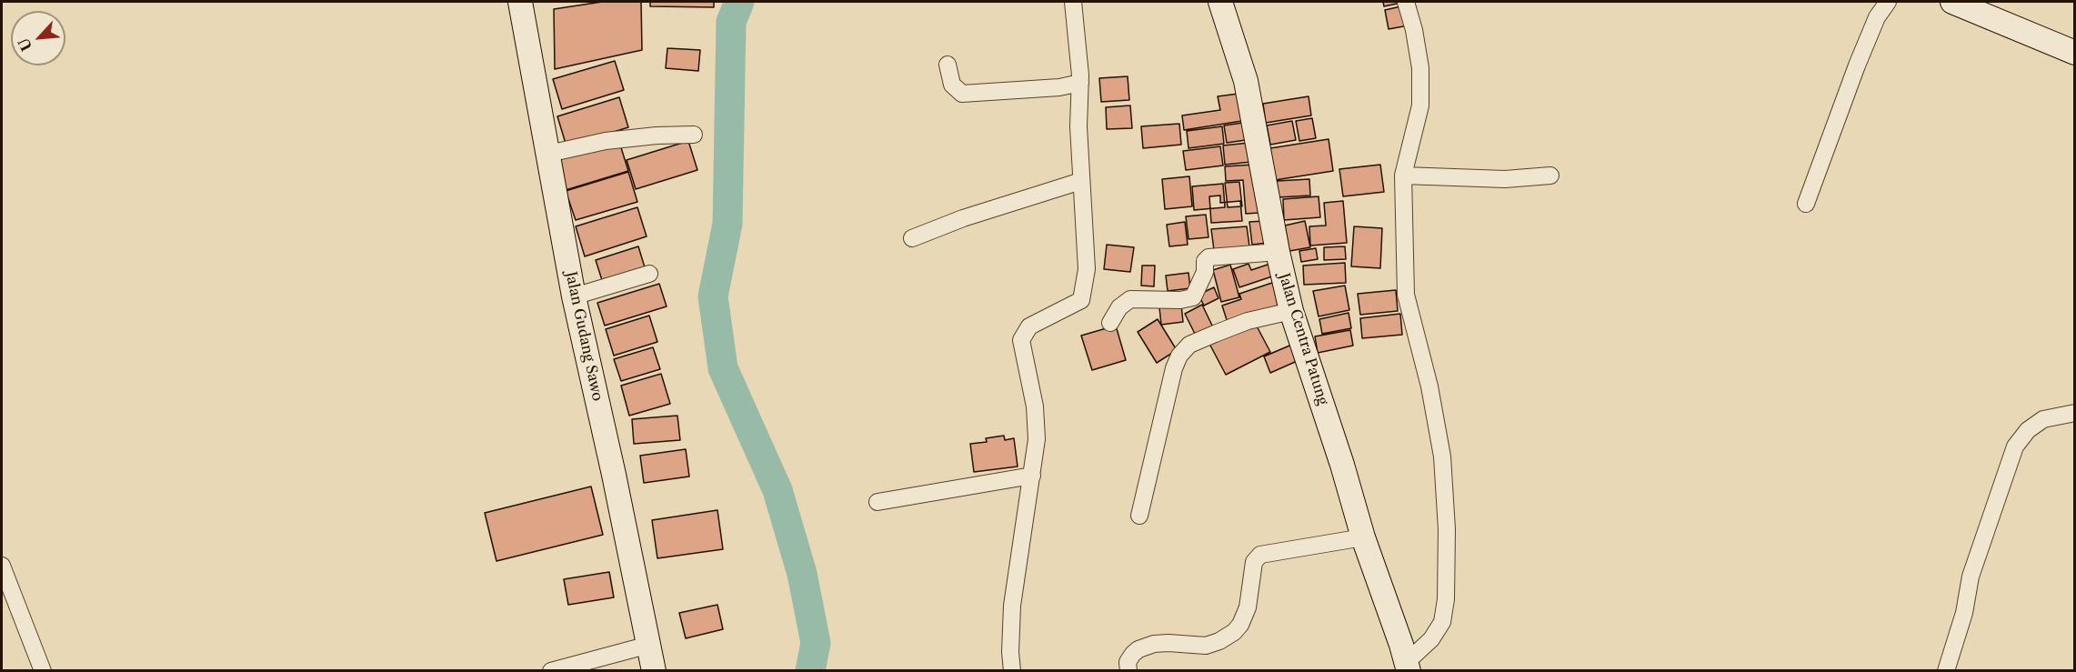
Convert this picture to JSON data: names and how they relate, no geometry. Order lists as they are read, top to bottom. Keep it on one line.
{"streets":{"street":["Jalan Gudang Sawo","Jalan Centra Patung"]},"north":"bottom left"}
